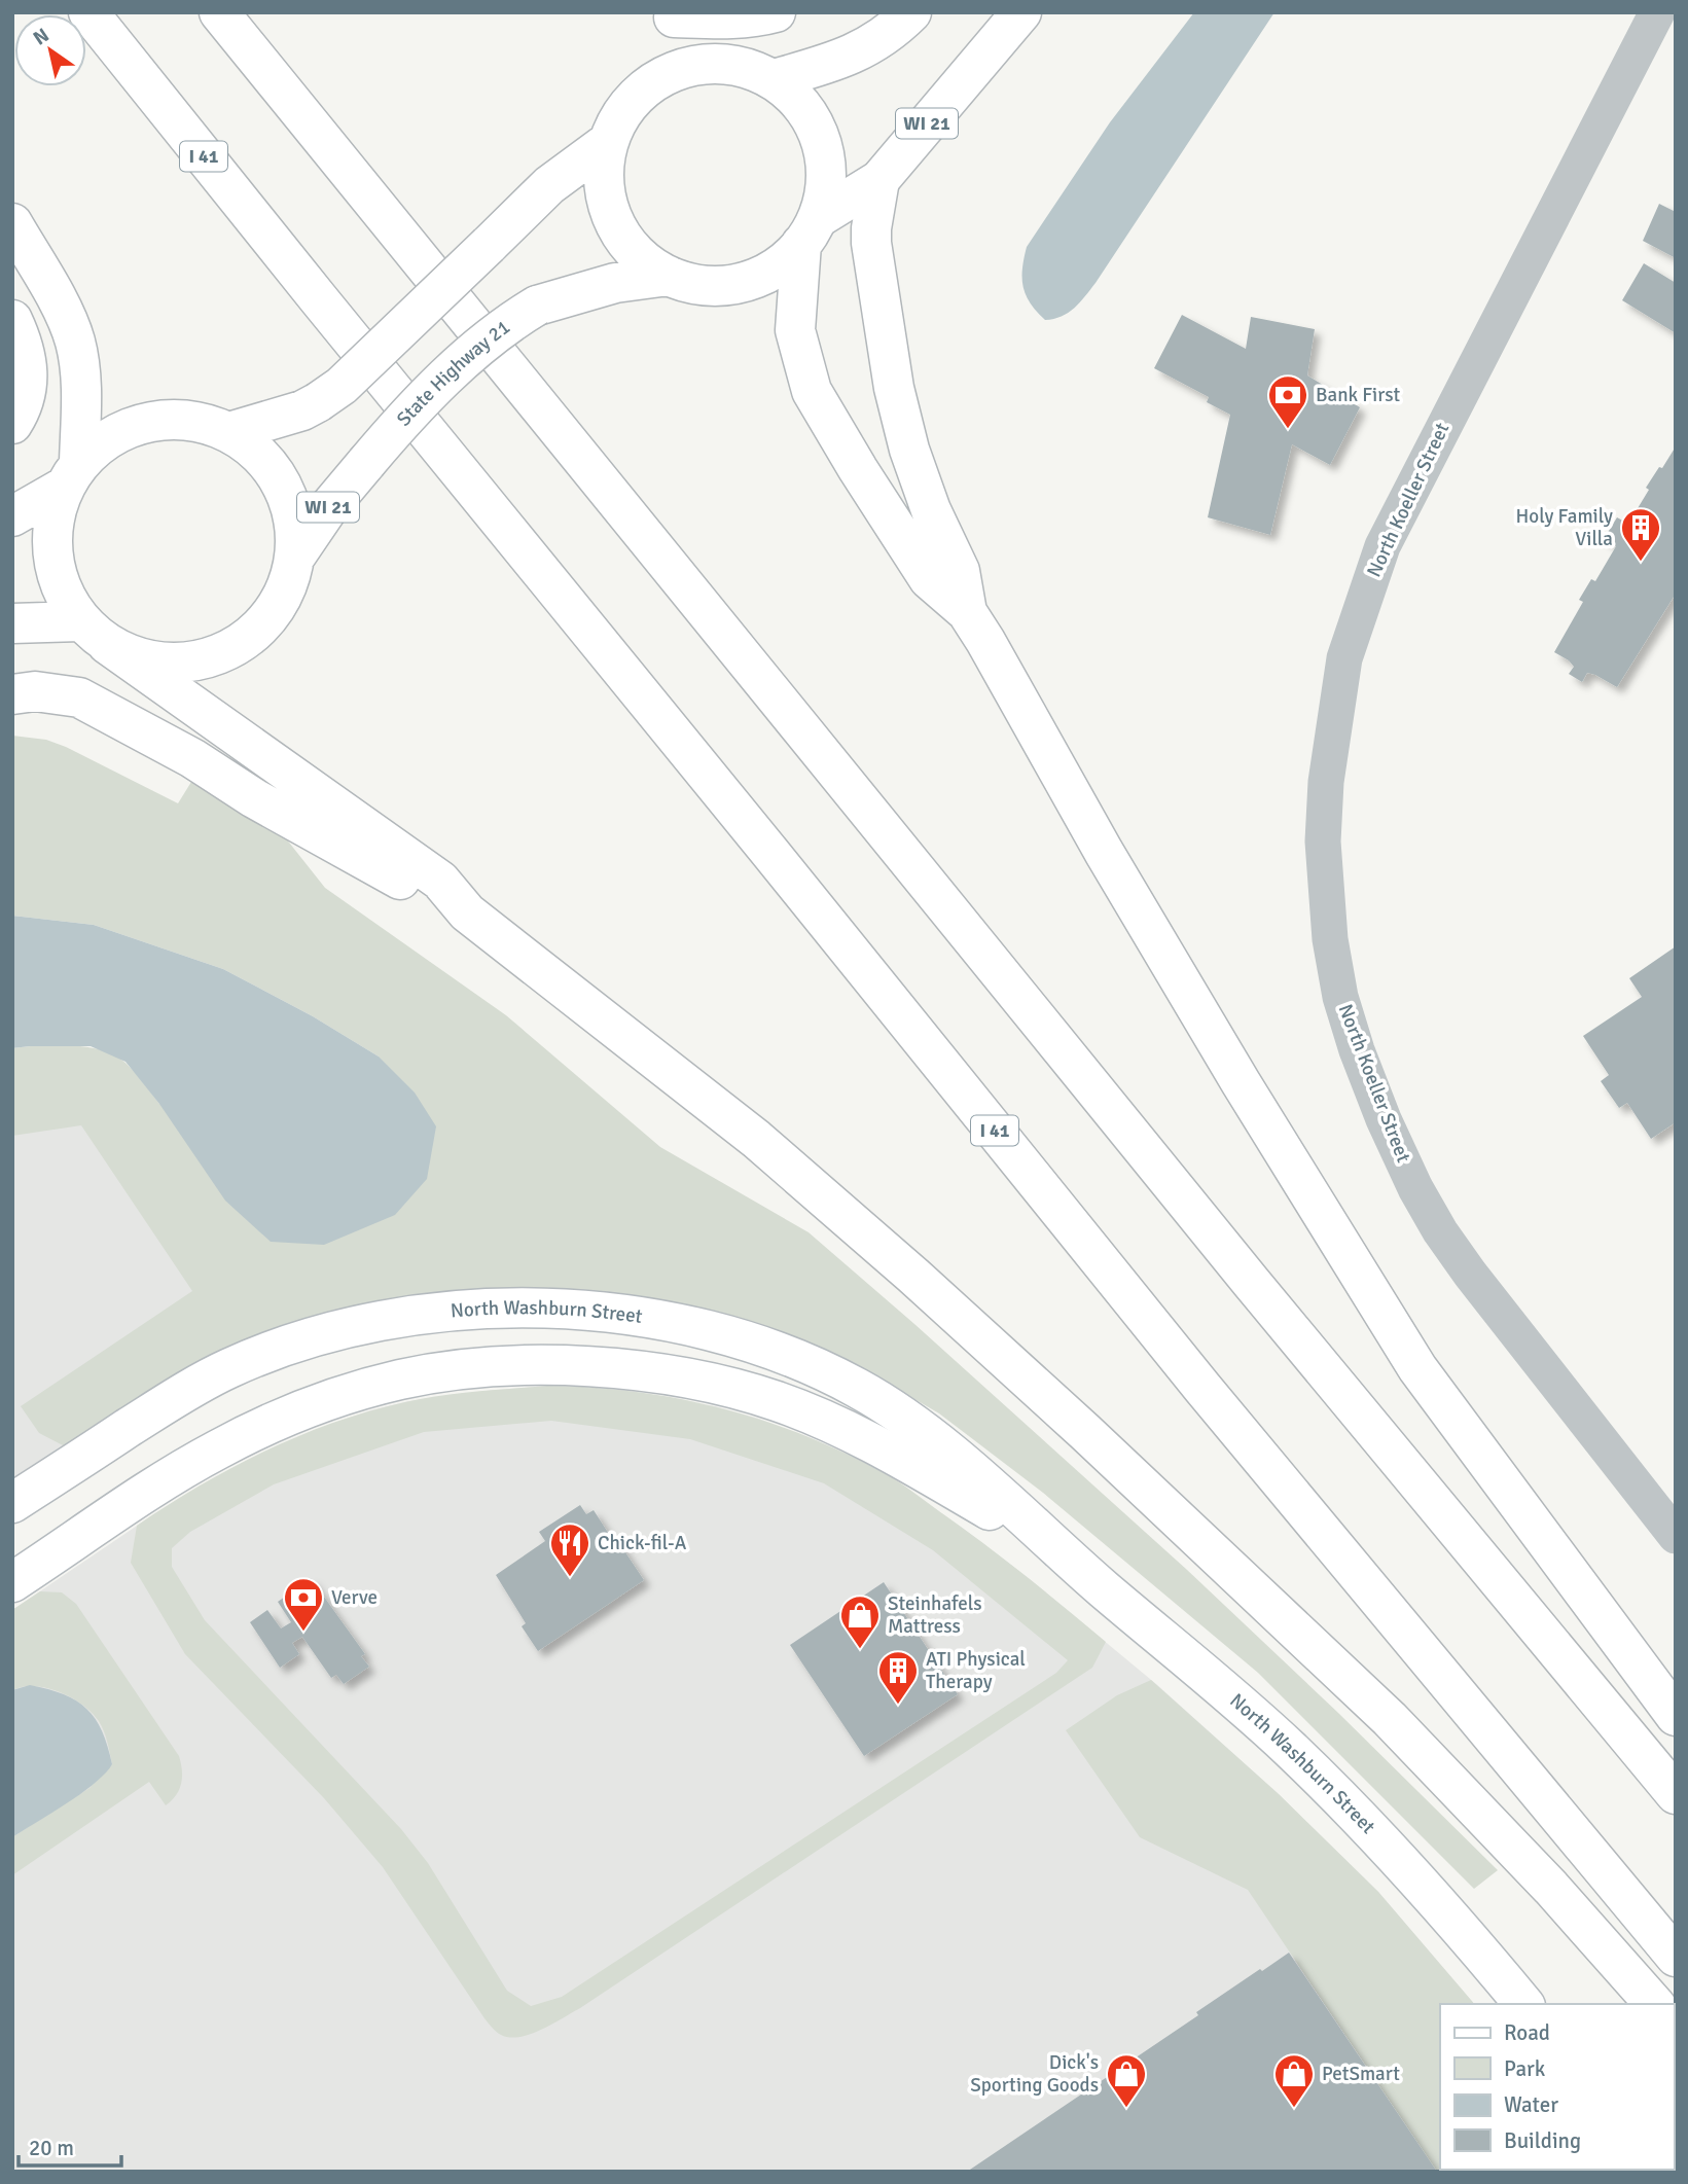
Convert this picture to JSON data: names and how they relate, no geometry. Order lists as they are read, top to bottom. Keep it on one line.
{"streets":{"main road":["WI 21","I 41","State Highway 21","North Washburn Street"],"street":["North Koeller Street"]},"crossings":[["WI 21","State Highway 21"]],"places":{"bank":["Bank First","Verve"],"building":["Holy Family Villa","ATI Physical Therapy"],"restaurant":["Chick-fil-A"],"shop":["Steinhafels Mattress","Dick's Sporting Goods","PetSmart"]},"legend":["Road","Park","Water","Building"],"scale_bar":"20 m","north":"top left"}
